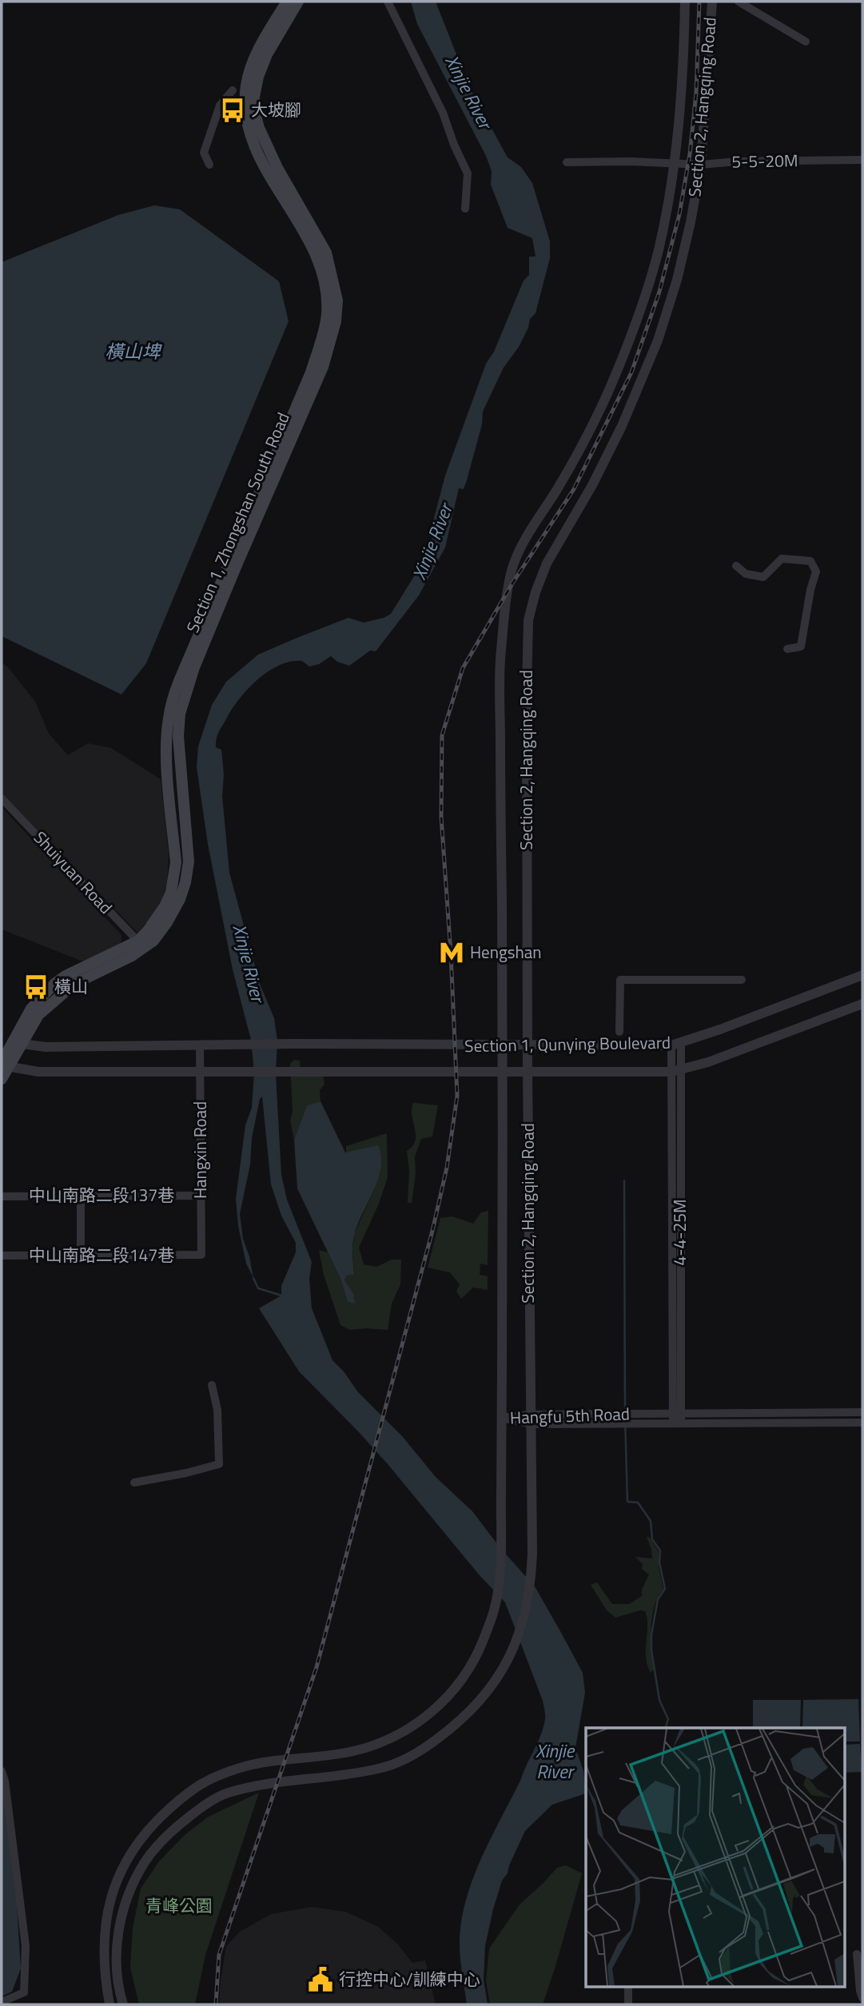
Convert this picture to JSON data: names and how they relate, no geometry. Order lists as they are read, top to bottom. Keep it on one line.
{"streets":{"main road":["Section 1, Zhongshan South Road"],"street":["Section 2, Hangqing Road","5-5-20M","Shuiyuan Road","Section 1, Qunying Boulevard","Hangxin Road","中山南路二段137巷","4-4-25M","中山南路二段147巷","Hangfu 5th Road"]},"crossings":[["Section 2, Hangqing Road","5-5-20M"],["Section 2, Hangqing Road","Section 1, Qunying Boulevard"],["Section 2, Hangqing Road","Hangfu 5th Road"],["Section 1, Zhongshan South Road","Shuiyuan Road"],["Section 1, Qunying Boulevard","Hangxin Road"],["Section 1, Qunying Boulevard","4-4-25M"],["Hangxin Road","中山南路二段137巷"],["Hangxin Road","中山南路二段147巷"],["4-4-25M","Hangfu 5th Road"]],"water":["Xinjie River","橫山埤"],"parks":["青峰公園"],"places":{"bus stop":["大坡腳","橫山"],"metro station":["Hengshan"],"public building":["行控中心/訓練中心"]}}
